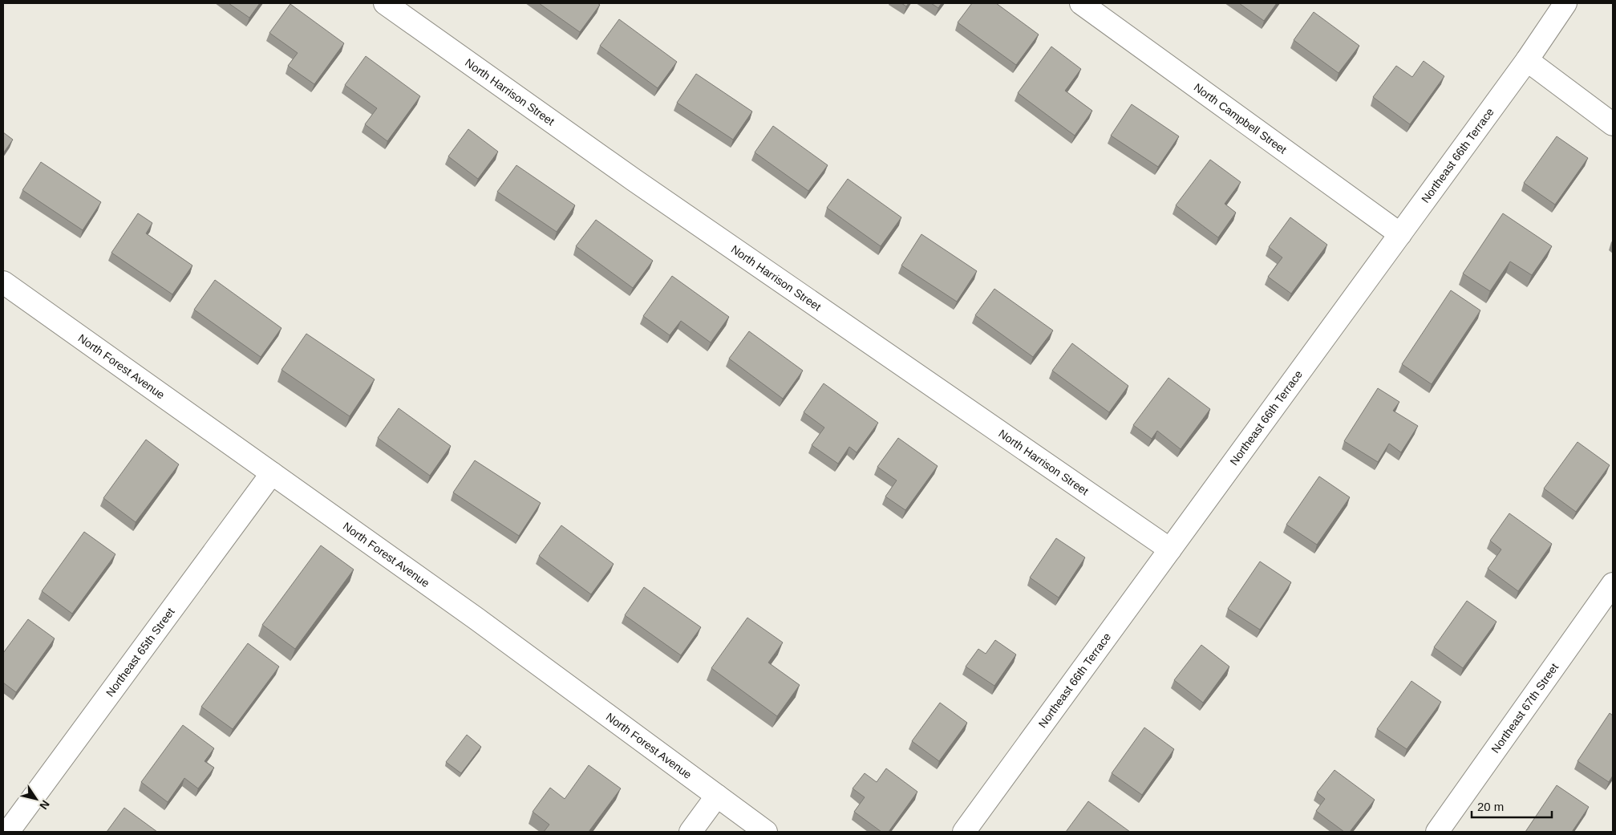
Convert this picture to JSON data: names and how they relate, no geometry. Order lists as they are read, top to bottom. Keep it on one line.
{"streets":{"street":["North Harrison Street","North Campbell Street","Northeast 66th Terrace","North Forest Avenue","Northeast 65th Street","Northeast 67th Street"]},"crossings":[["North Harrison Street","Northeast 66th Terrace"],["North Campbell Street","Northeast 66th Terrace"],["North Forest Avenue","Northeast 65th Street"]],"scale_bar":"20 m","north":"bottom right"}
